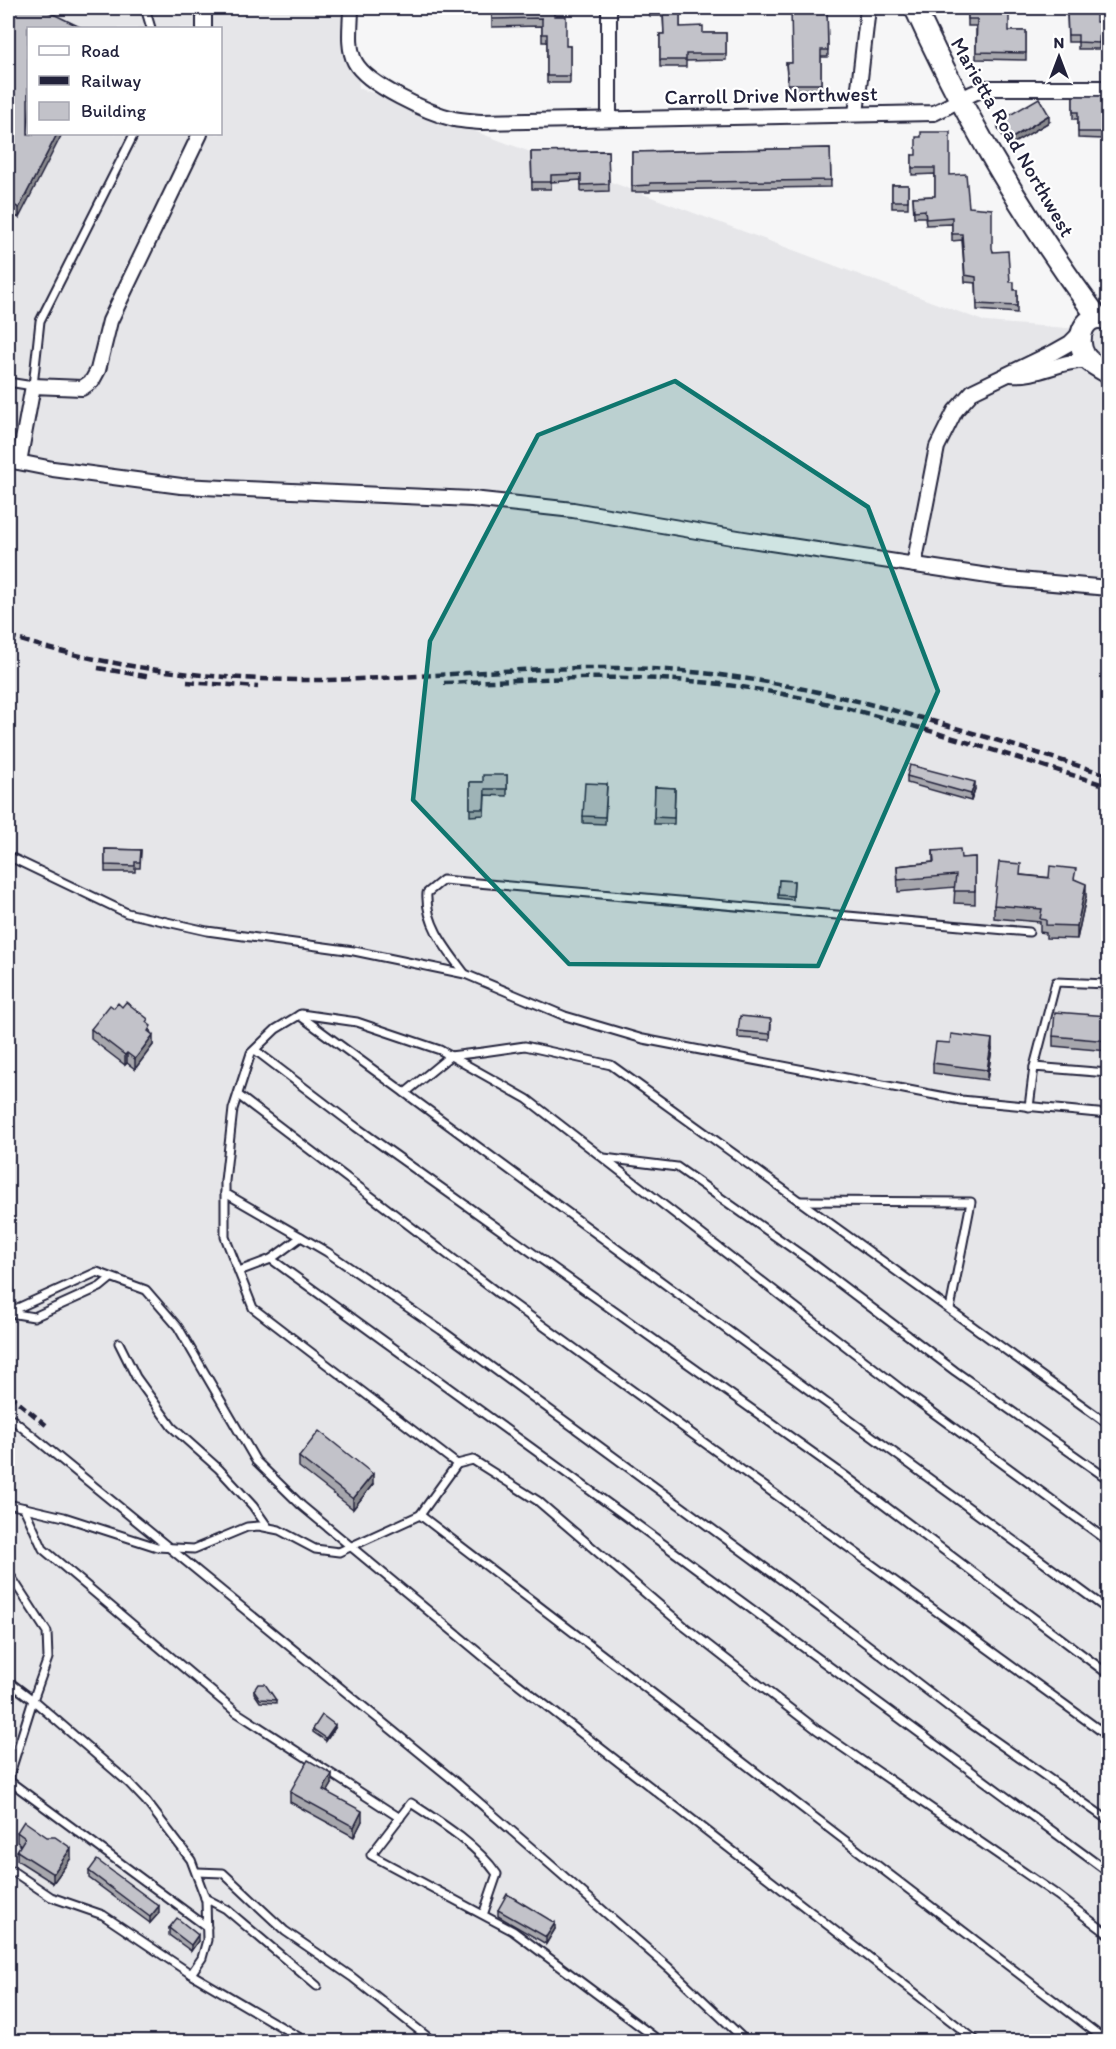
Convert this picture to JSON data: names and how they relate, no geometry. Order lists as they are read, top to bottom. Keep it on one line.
{"streets":{"main road":["Marietta Road Northwest"],"street":["Carroll Drive Northwest"]},"crossings":[["Carroll Drive Northwest","Marietta Road Northwest"]],"legend":["Road","Railway","Building"],"north":"top"}
